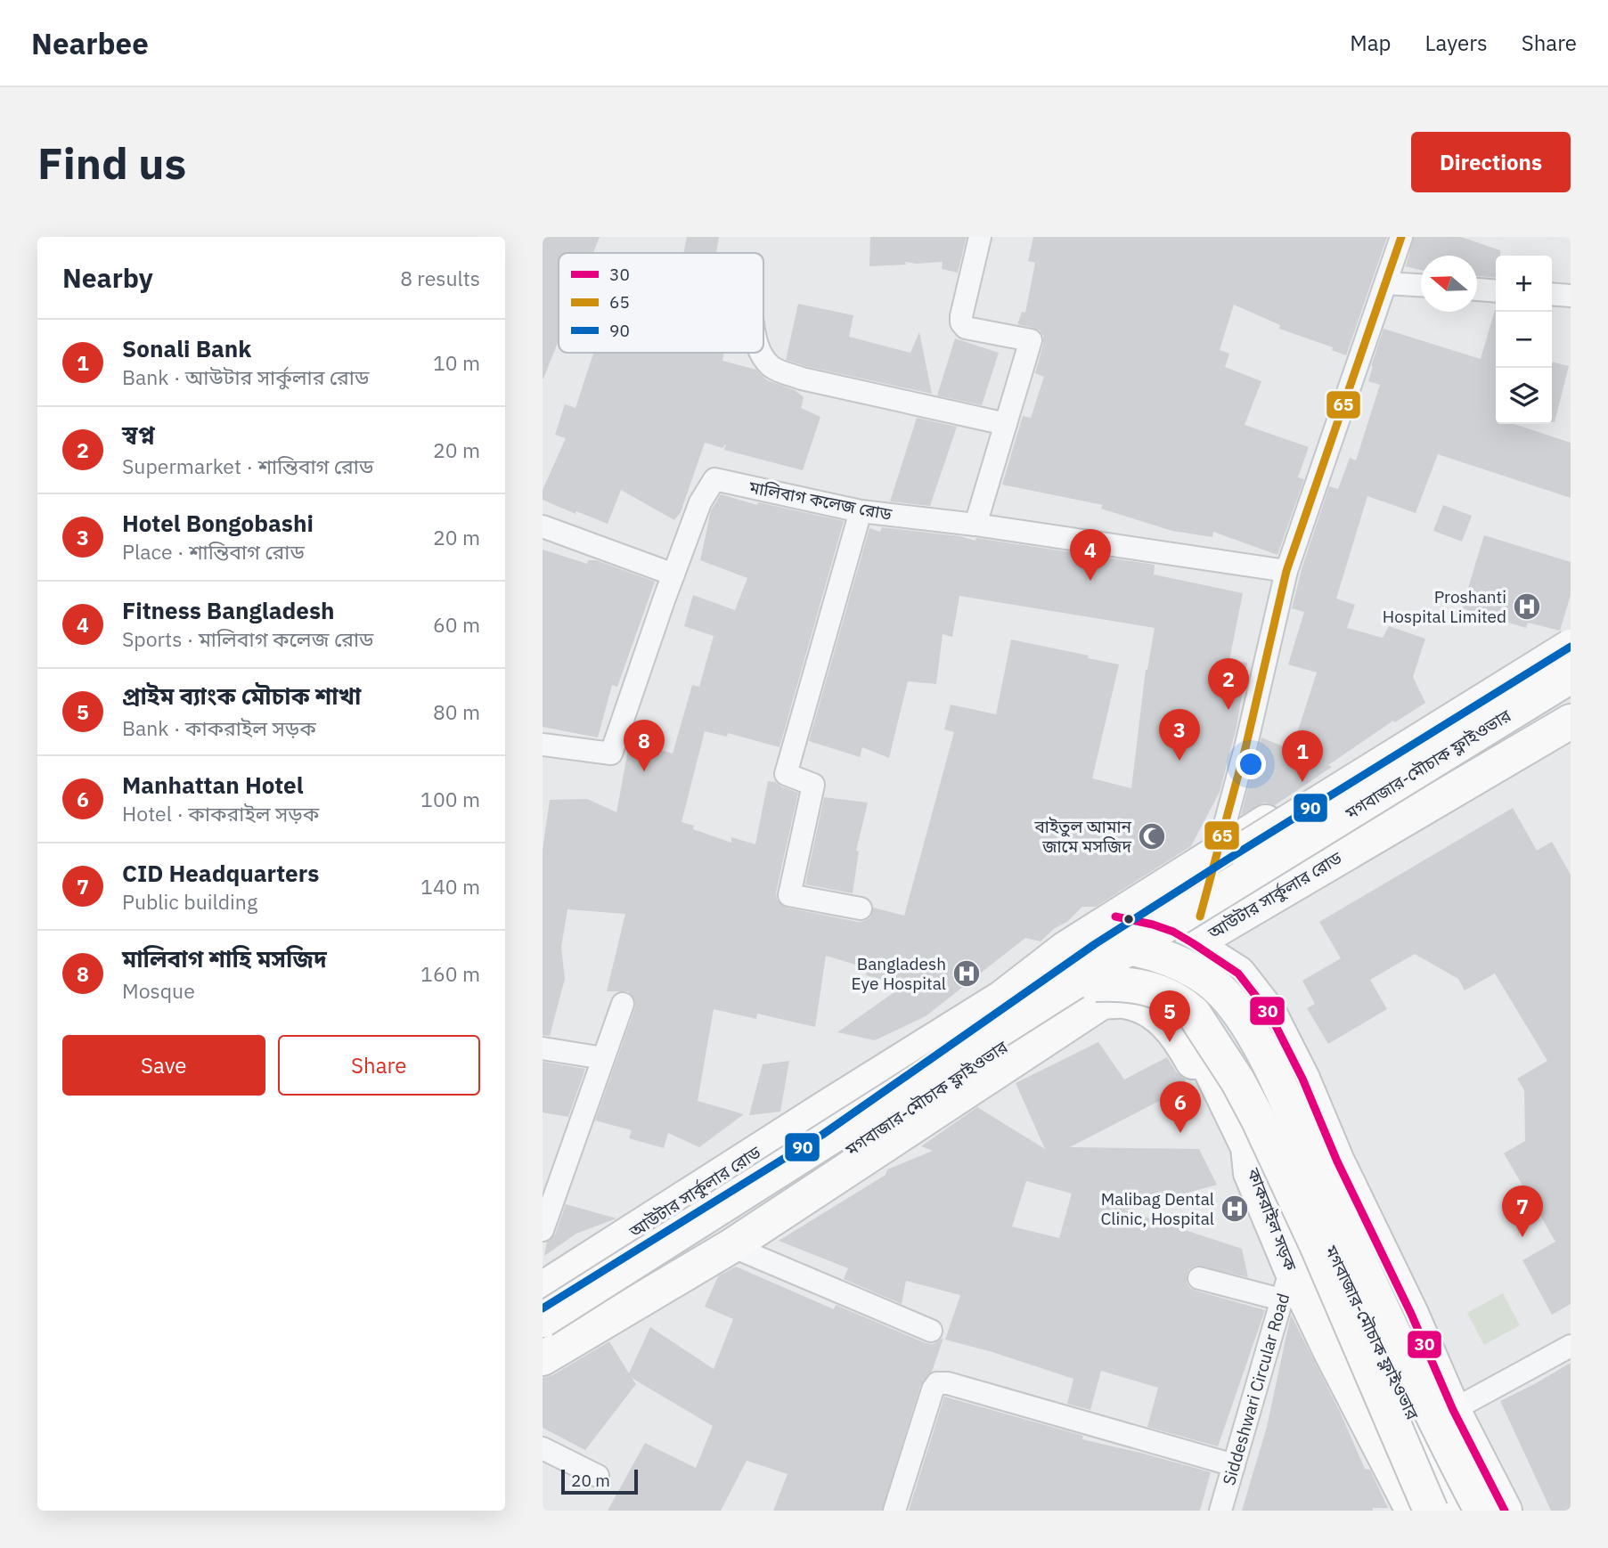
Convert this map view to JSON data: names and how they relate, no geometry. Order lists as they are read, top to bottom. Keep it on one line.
{"streets":{"main road":["মগবাজার-মৌচাক ফ্লাইওভার","আউটার সার্কুলার রোড","কাকরাইল সড়ক"],"street":["মালিবাগ কলেজ রোড","Siddeshwari Circular Road"]},"crossings":[["মগবাজার-মৌচাক ফ্লাইওভার","আউটার সার্কুলার রোড"],["মগবাজার-মৌচাক ফ্লাইওভার","কাকরাইল সড়ক"],["আউটার সার্কুলার রোড","কাকরাইল সড়ক"],["কাকরাইল সড়ক","Siddeshwari Circular Road"]],"places":{"hospital":["Proshanti Hospital Limited","Bangladesh Eye Hospital","Malibag Dental Clinic, Hospital"],"mosque":["বাইতুল আমান জামে মসজিদ"]},"lines":["transit line 65","transit line 90","transit line 30"],"legend":["30","65","90"],"scale_bar":"20 m","north":"left","page":{"header":"Nearbee","nav":["Map","Layers","Share"],"buttons":["Directions",["Save","Share"]],"title":"Find us","heading":["Nearby","8 results"],"map_buttons":["+","−"],"list":[{"mark":"1","name":"Sonali Bank","note":"Bank · আউটার সার্কুলার রোড","value":"10 m"},{"mark":"2","name":"স্বপ্ন","note":"Supermarket · শান্তিবাগ রোড","value":"20 m"},{"mark":"3","name":"Hotel Bongobashi","note":"Place · শান্তিবাগ রোড","value":"20 m"},{"mark":"4","name":"Fitness Bangladesh","note":"Sports · মালিবাগ কলেজ রোড","value":"60 m"},{"mark":"5","name":"প্রাইম ব্যাংক মৌচাক শাখা","note":"Bank · কাকরাইল সড়ক","value":"80 m"},{"mark":"6","name":"Manhattan Hotel","note":"Hotel · কাকরাইল সড়ক","value":"100 m"},{"mark":"7","name":"CID Headquarters","note":"Public building","value":"140 m"},{"mark":"8","name":"মালিবাগ শাহি মসজিদ","note":"Mosque","value":"160 m"}],"pins":["4","2","3","8","1","5","6","7"],"scale":"20 m"}}
